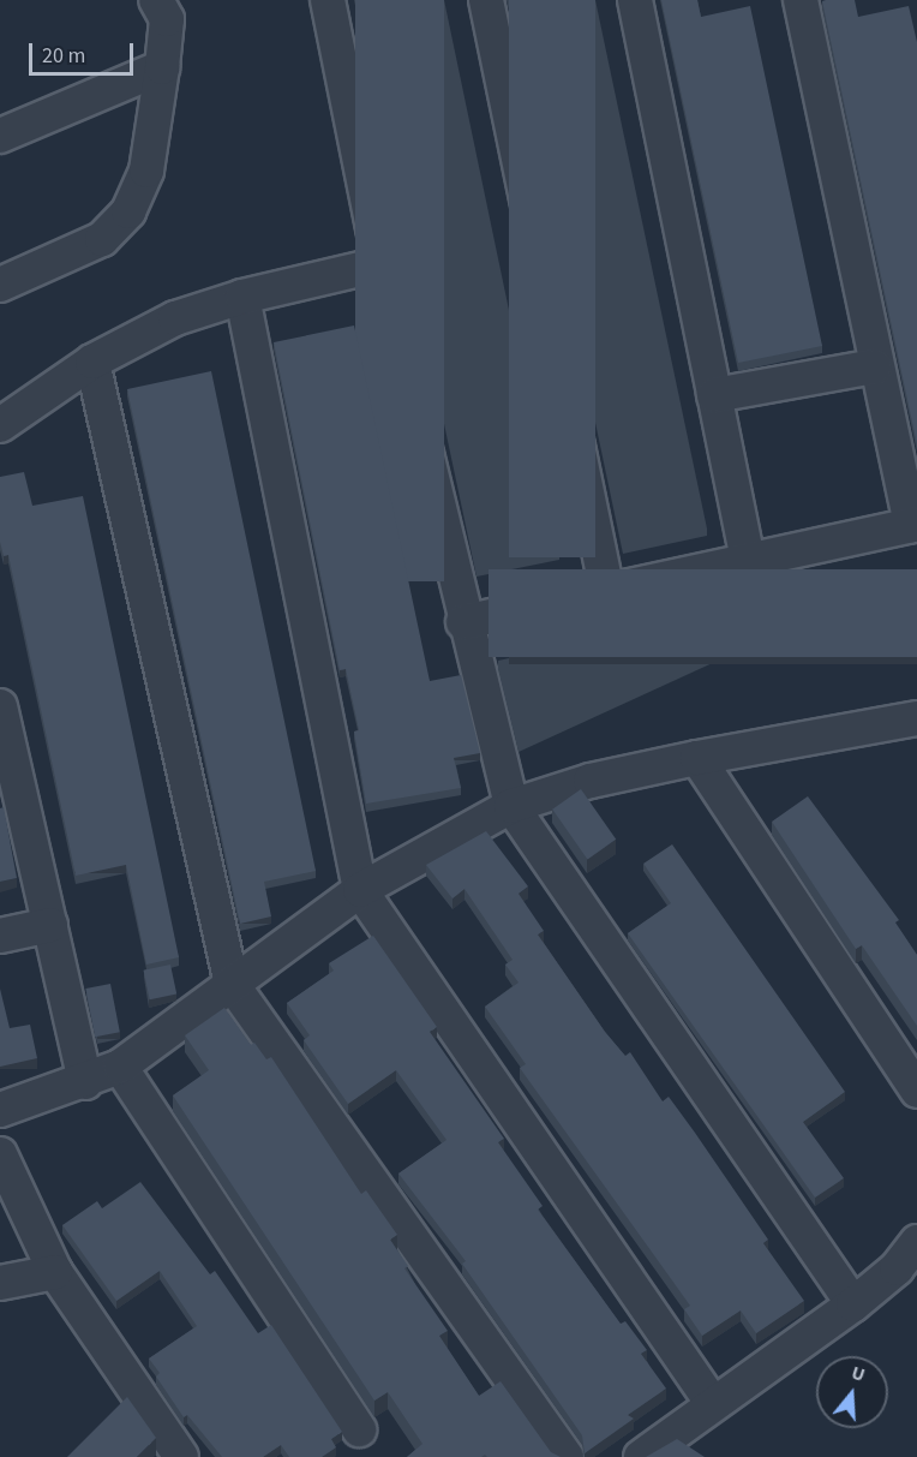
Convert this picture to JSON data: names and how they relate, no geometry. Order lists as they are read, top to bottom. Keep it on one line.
{"scale_bar":"20 m","north":"top"}
